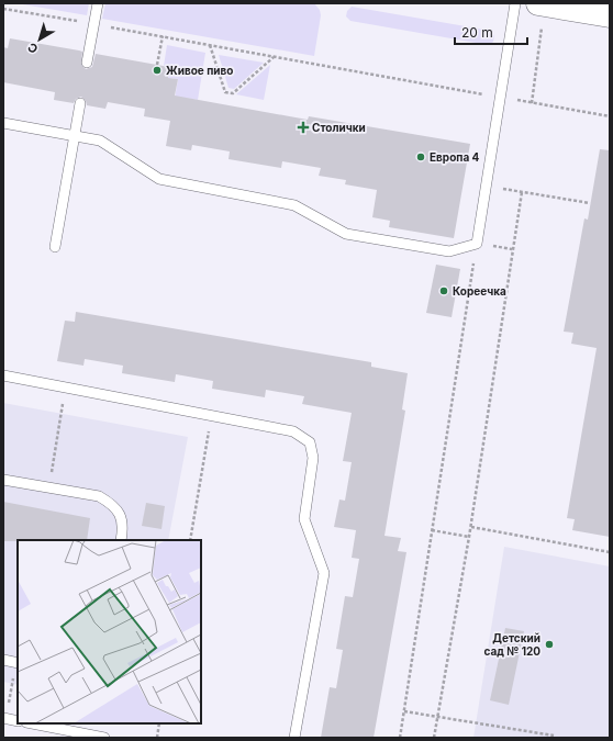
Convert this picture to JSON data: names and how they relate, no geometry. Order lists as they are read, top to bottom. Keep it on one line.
{"places":{"other":["Живое пиво","Европа 4","Кореечка","Детский сад № 120"],"health":["Столички"]},"scale_bar":"20 m","north":"bottom left"}
